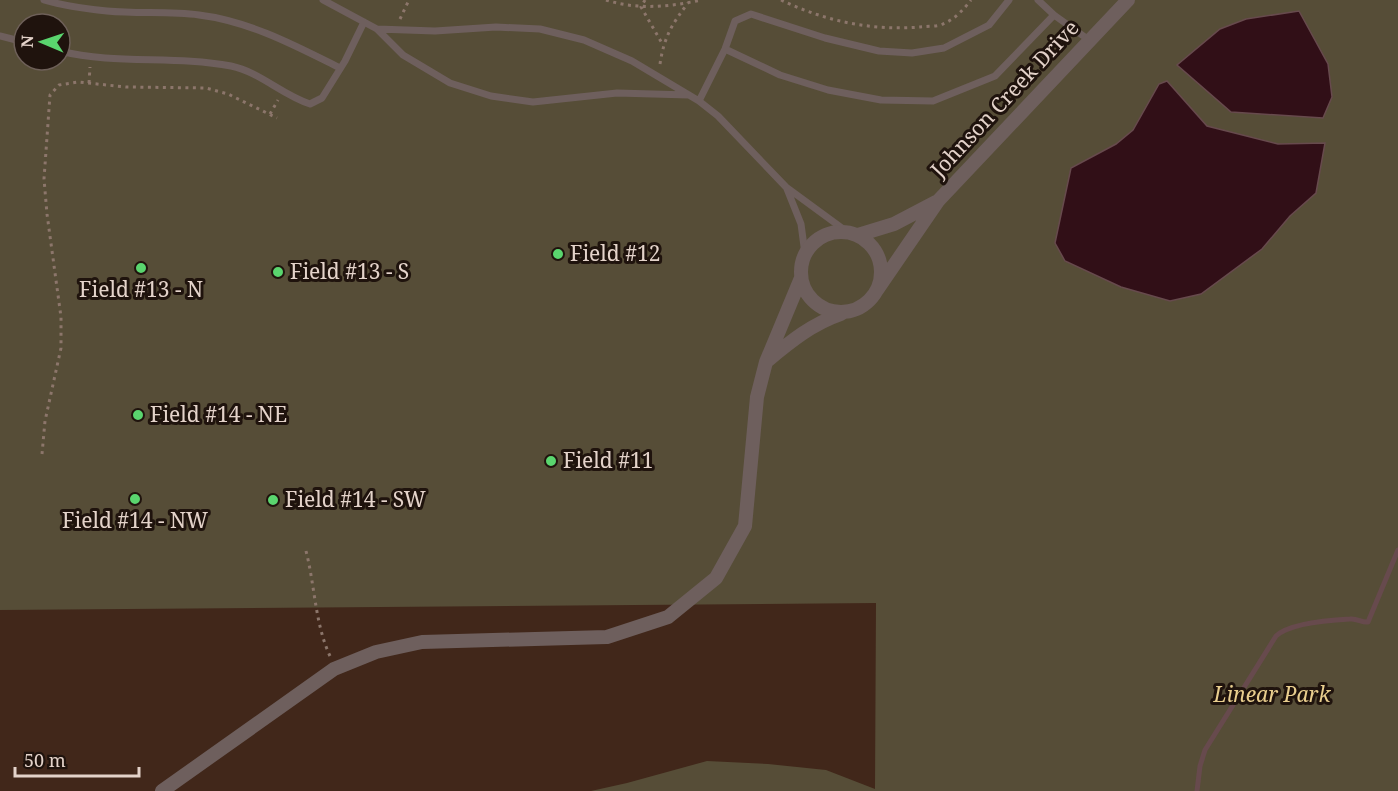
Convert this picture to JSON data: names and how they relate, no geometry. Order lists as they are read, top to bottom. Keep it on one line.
{"streets":{"street":["Johnson Creek Drive"]},"parks":["Linear Park"],"places":["Field #12","Field #13 - N","Field #13 - S","Field #14 - NE","Field #11","Field #14 - NW","Field #14 - SW"],"scale_bar":"50 m","north":"left"}
